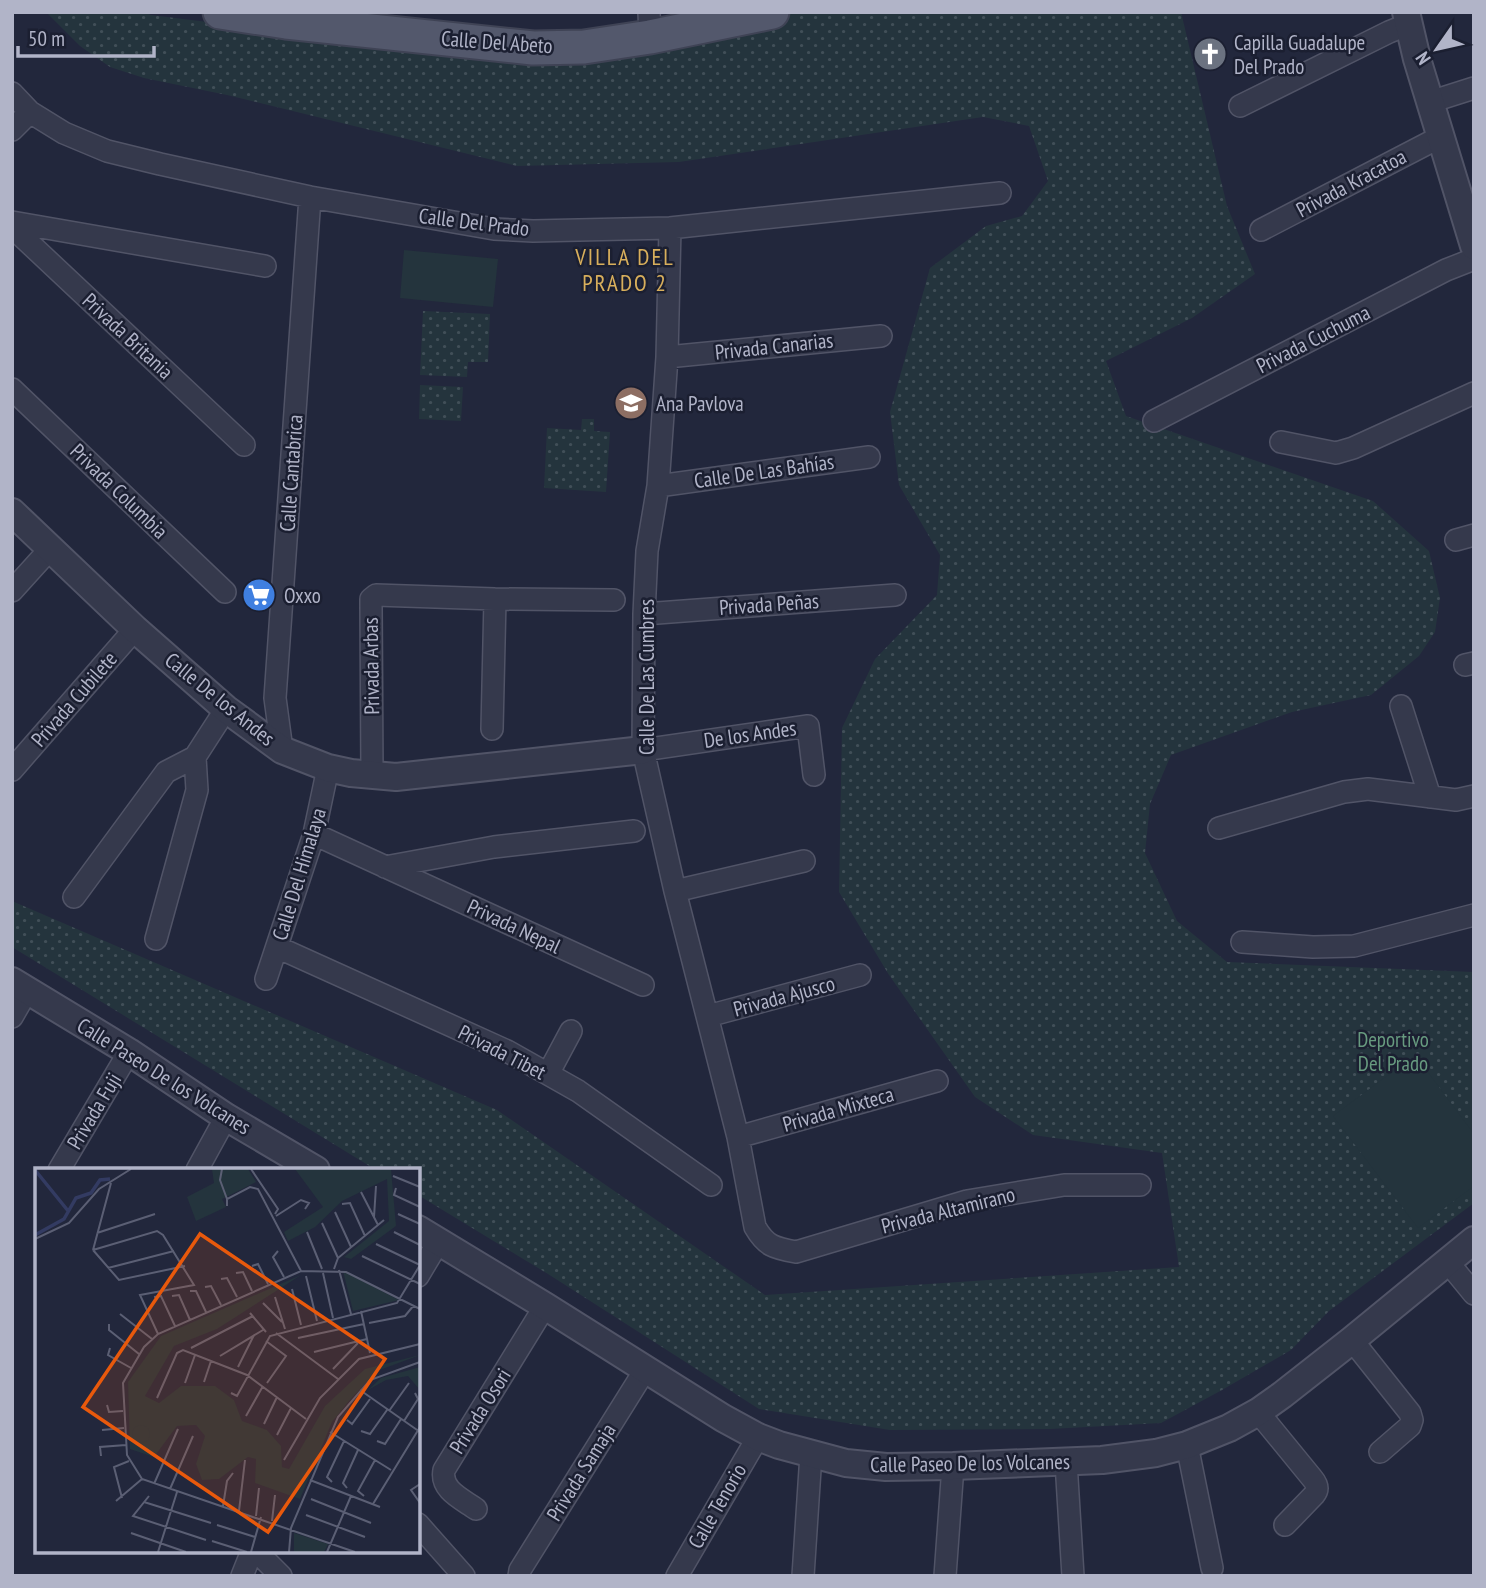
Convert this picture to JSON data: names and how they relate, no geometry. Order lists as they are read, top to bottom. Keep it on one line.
{"streets":{"main road":["Calle Del Abeto"],"street":["Privada Kracatoa","Calle Del Prado","Privada Britania","Privada Cuchuma","Privada Canarias","Calle De Las Bahías","Calle Cantabrica","Privada Columbia","Privada Peñas","Privada Arbas","Calle De Las Cumbres","Privada Cubilete","Calle De los Andes","De los Andes","Calle Del Himalaya","Privada Nepal","Privada Ajusco","Privada Tibet","Calle Paseo De los Volcanes","Privada Mixteca","Privada Fuji","Privada Altamirano","Privada Osori","Privada Samaja","Calle Tenorio"]},"crossings":[["Calle Del Prado","Calle Cantabrica"],["Calle Del Prado","Calle De Las Cumbres"],["Privada Canarias","Calle De Las Cumbres"],["Calle De Las Bahías","Calle De Las Cumbres"],["Calle Cantabrica","Calle De los Andes"],["Privada Peñas","Calle De Las Cumbres"],["Privada Arbas","Calle De los Andes"],["Calle De Las Cumbres","Calle De los Andes"],["Calle De Las Cumbres","De los Andes"],["Calle De Las Cumbres","Privada Ajusco"],["Calle De Las Cumbres","Privada Mixteca"],["Calle De Las Cumbres","Privada Altamirano"],["Privada Cubilete","Calle De los Andes"],["Calle De los Andes","De los Andes"],["Calle De los Andes","Calle Del Himalaya"],["Calle Del Himalaya","Privada Nepal"],["Calle Del Himalaya","Privada Tibet"],["Calle Paseo De los Volcanes","Privada Fuji"],["Calle Paseo De los Volcanes","Privada Osori"],["Calle Paseo De los Volcanes","Privada Samaja"],["Calle Paseo De los Volcanes","Calle Tenorio"]],"districts":["VILLA DEL PRADO 2"],"parks":["Deportivo Del Prado"],"places":{"church":["Capilla Guadalupe Del Prado"],"school or university":["Ana Pavlova"],"supermarket":["Oxxo"]},"scale_bar":"50 m","north":"bottom left"}
